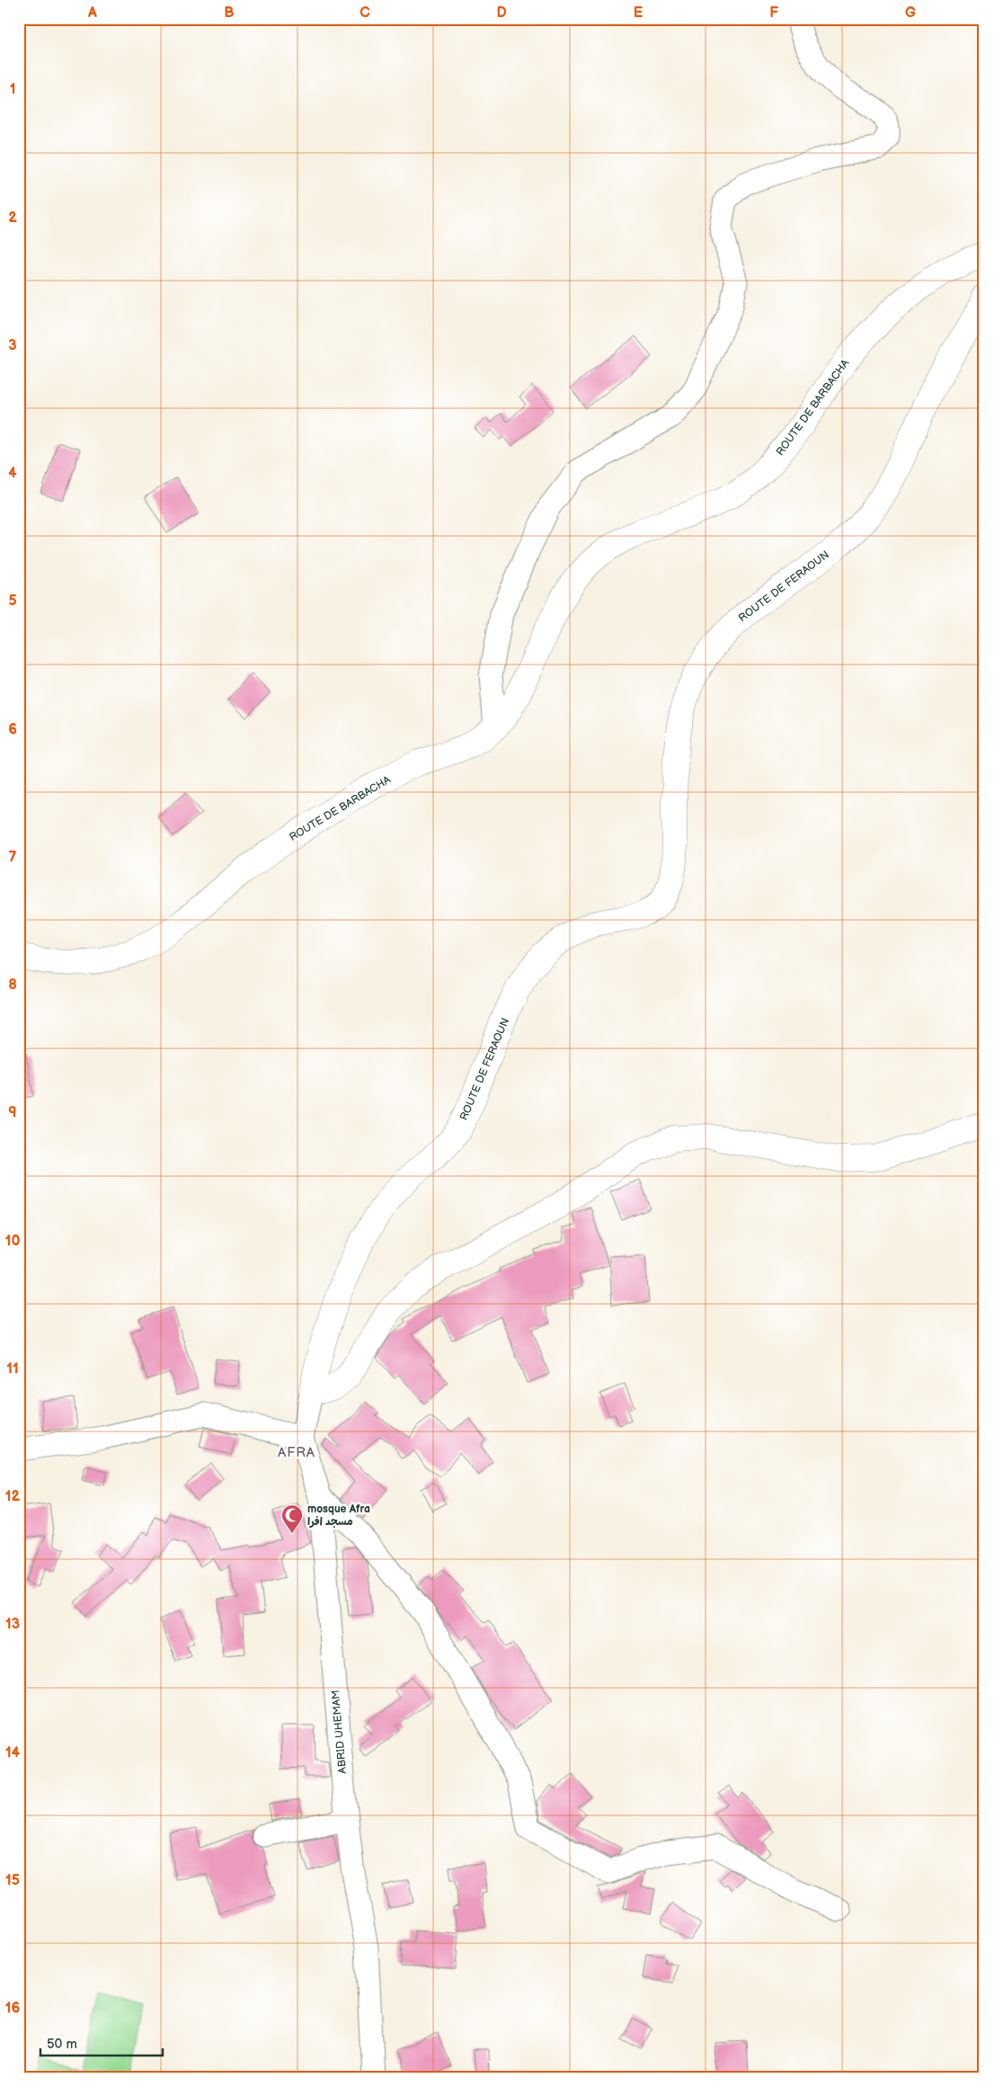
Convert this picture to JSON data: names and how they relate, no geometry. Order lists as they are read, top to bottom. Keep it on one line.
{"streets":{"main road":["ROUTE DE BARBACHA","ROUTE DE FERAOUN"],"street":["ABRID UHEMAM"]},"crossings":[["ROUTE DE FERAOUN","ABRID UHEMAM"]],"districts":["AFRA"],"places":{"mosque":["mosque Afra مسجد افرا"]},"scale_bar":"50 m","grid":{"columns":["A","B","C","D","E","F","G"],"rows":["1","2","3","4","5","6","7","8","9","10","11","12","13","14","15","16"]}}
